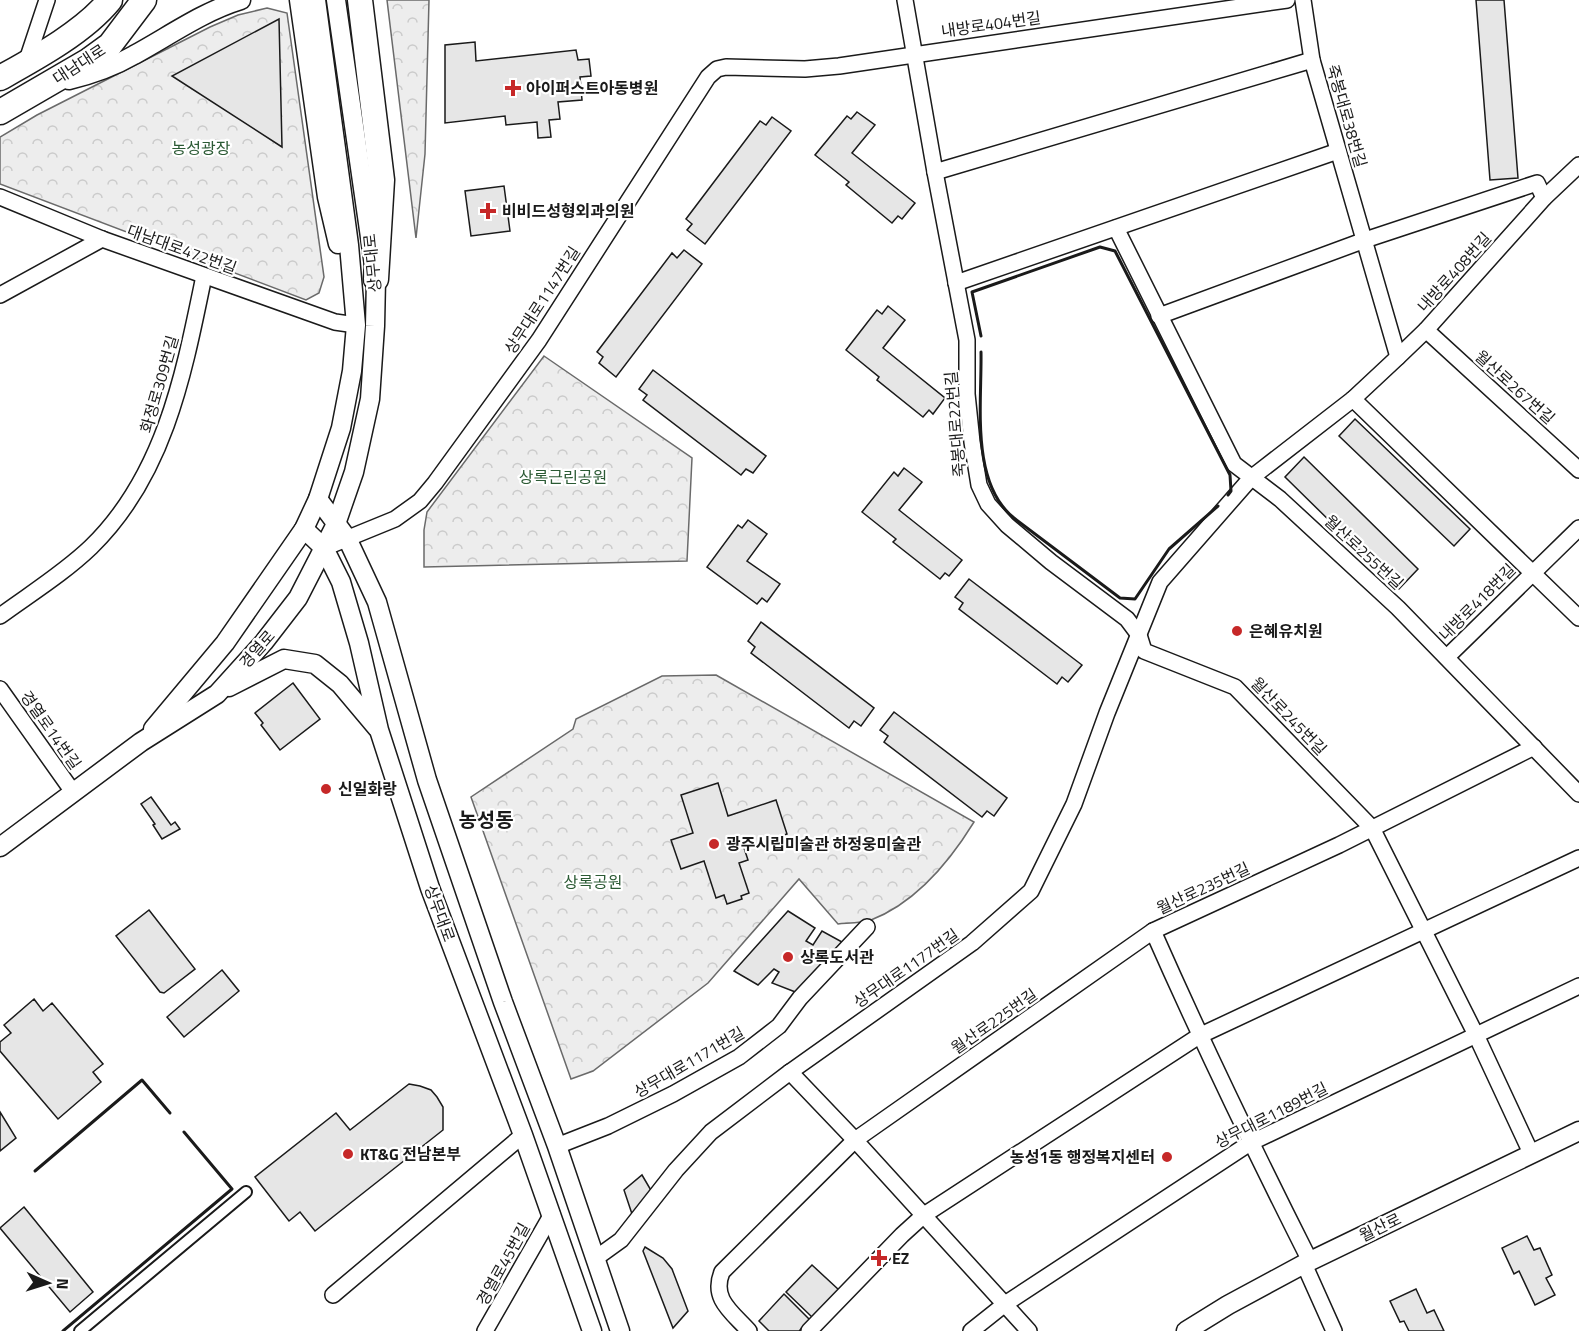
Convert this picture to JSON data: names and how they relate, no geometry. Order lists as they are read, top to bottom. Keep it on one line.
{"streets":{"main road":["대남대로"],"street":["내방로404번길","죽봉대로38번길","대남대로472번길","상무대로","내방로408번길","상무대로1147번길","화정로309번길","월산로267번길","죽봉대로22번길","월산로255번길","내방로418번길","경열로","월산로245번길","경열로14번길","월산로235번길","상무대로1177번길","월산로225번길","상무대로1171번길","상무대로1189번길","월산로","경열로45번길"]},"crossings":[["내방로404번길","상무대로1147번길"],["내방로404번길","죽봉대로22번길"],["죽봉대로38번길","내방로408번길"],["대남대로472번길","상무대로"],["대남대로472번길","화정로309번길"],["상무대로","상무대로1147번길"],["상무대로","경열로"],["상무대로","상무대로1177번길"],["상무대로","상무대로1171번길"],["상무대로","경열로45번길"],["내방로408번길","월산로267번길"],["내방로408번길","죽봉대로22번길"],["내방로408번길","월산로255번길"],["내방로408번길","월산로245번길"],["내방로408번길","상무대로1177번길"],["상무대로1147번길","죽봉대로22번길"],["상무대로1147번길","경열로"],["죽봉대로22번길","월산로245번길"],["죽봉대로22번길","상무대로1177번길"],["월산로255번길","내방로418번길"],["경열로","경열로14번길"],["월산로245번길","월산로235번길"],["월산로245번길","상무대로1177번길"],["월산로245번길","상무대로1189번길"],["월산로245번길","월산로"],["월산로235번길","월산로225번길"],["월산로235번길","상무대로1189번길"],["월산로235번길","월산로"]],"districts":["농성동"],"parks":["농성광장","상록근린공원","상록공원"],"places":{"health":["아이퍼스트아동병원","비비드성형외과의원","EZ"],"other":["은혜유치원","신일화랑","광주시립미술관 하정웅미술관","상록도서관","KT&G 전남본부","농성1동 행정복지센터"]},"north":"right"}
